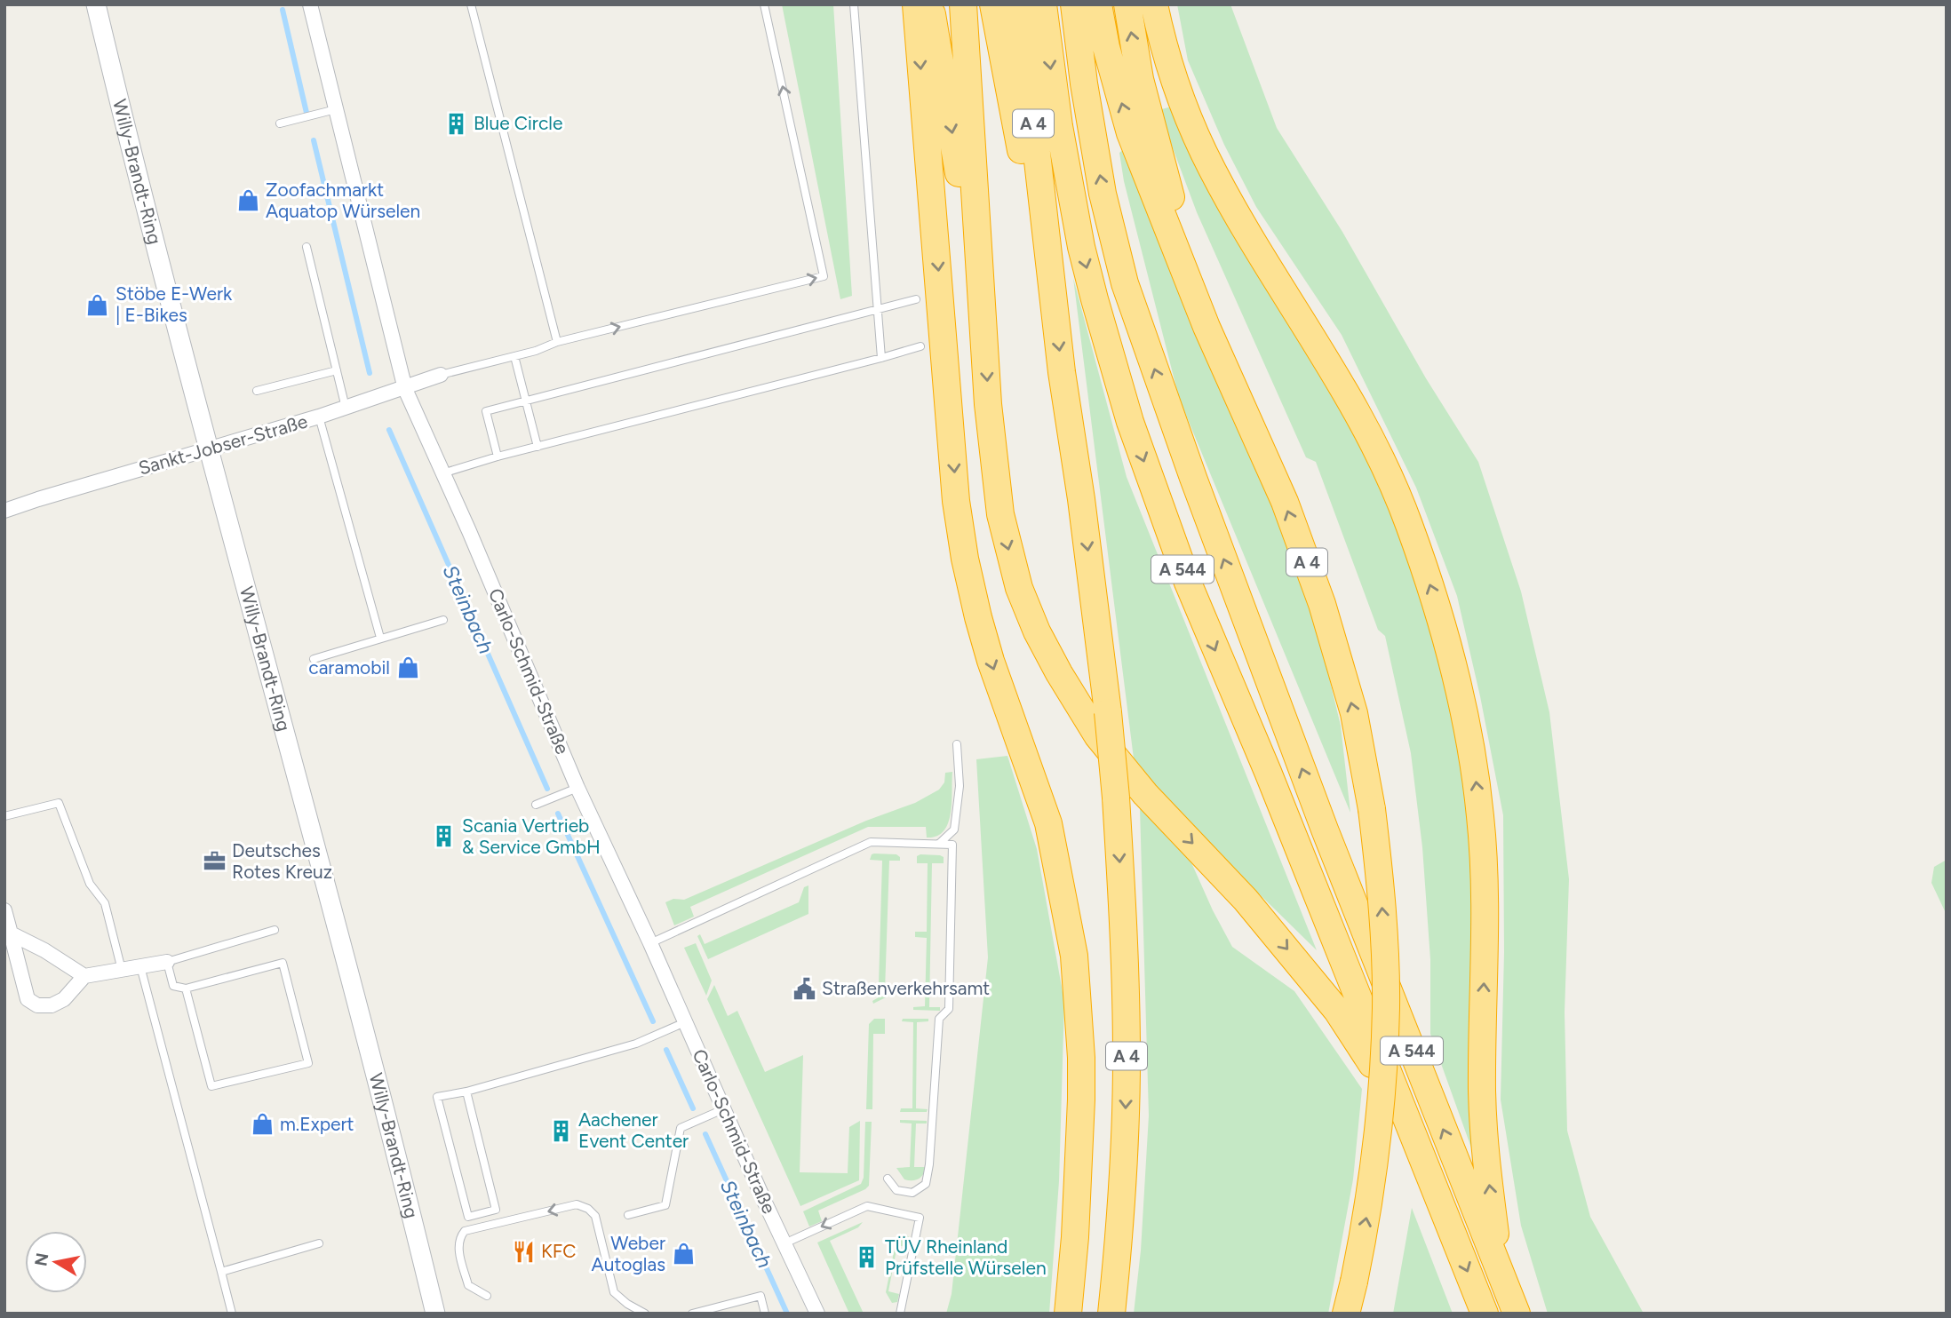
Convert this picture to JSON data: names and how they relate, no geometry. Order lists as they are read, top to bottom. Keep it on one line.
{"streets":{"highway":["A 4","A 544"],"street":["Willy-Brandt-Ring","Sankt-Jobser-Straße","Carlo-Schmid-Straße"]},"crossings":[["Willy-Brandt-Ring","Sankt-Jobser-Straße"],["Sankt-Jobser-Straße","Carlo-Schmid-Straße"]],"water":["Steinbach"],"places":{"building":["Blue Circle","Scania Vertrieb & Service GmbH","Aachener Event Center","TÜV Rheinland Prüfstelle Würselen"],"shop":["Zoofachmarkt Aquatop Würselen","Stöbe E-Werk | E-Bikes","caramobil","m.Expert","Weber Autoglas"],"office":["Deutsches Rotes Kreuz"],"public building":["Straßenverkehrsamt"],"restaurant":["KFC"]},"north":"left"}
